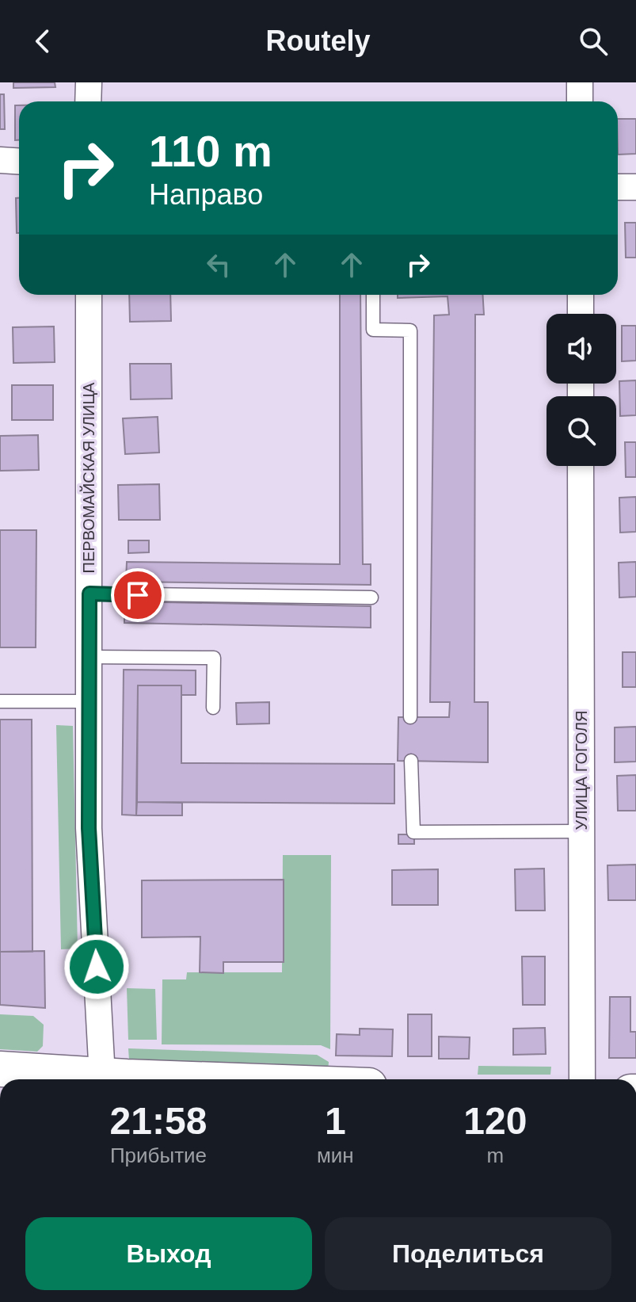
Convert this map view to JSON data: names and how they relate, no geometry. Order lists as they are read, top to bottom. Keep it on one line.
{"streets":{"street":["ПЕРВОМАЙСКАЯ УЛИЦА","УЛИЦА ГОГОЛЯ"]},"page":{"header":"Routely","turn":["110 m","Направо"],"eta":["21:58","Прибытие","1","мин","120","m"],"buttons":["Выход","Поделиться"]}}
